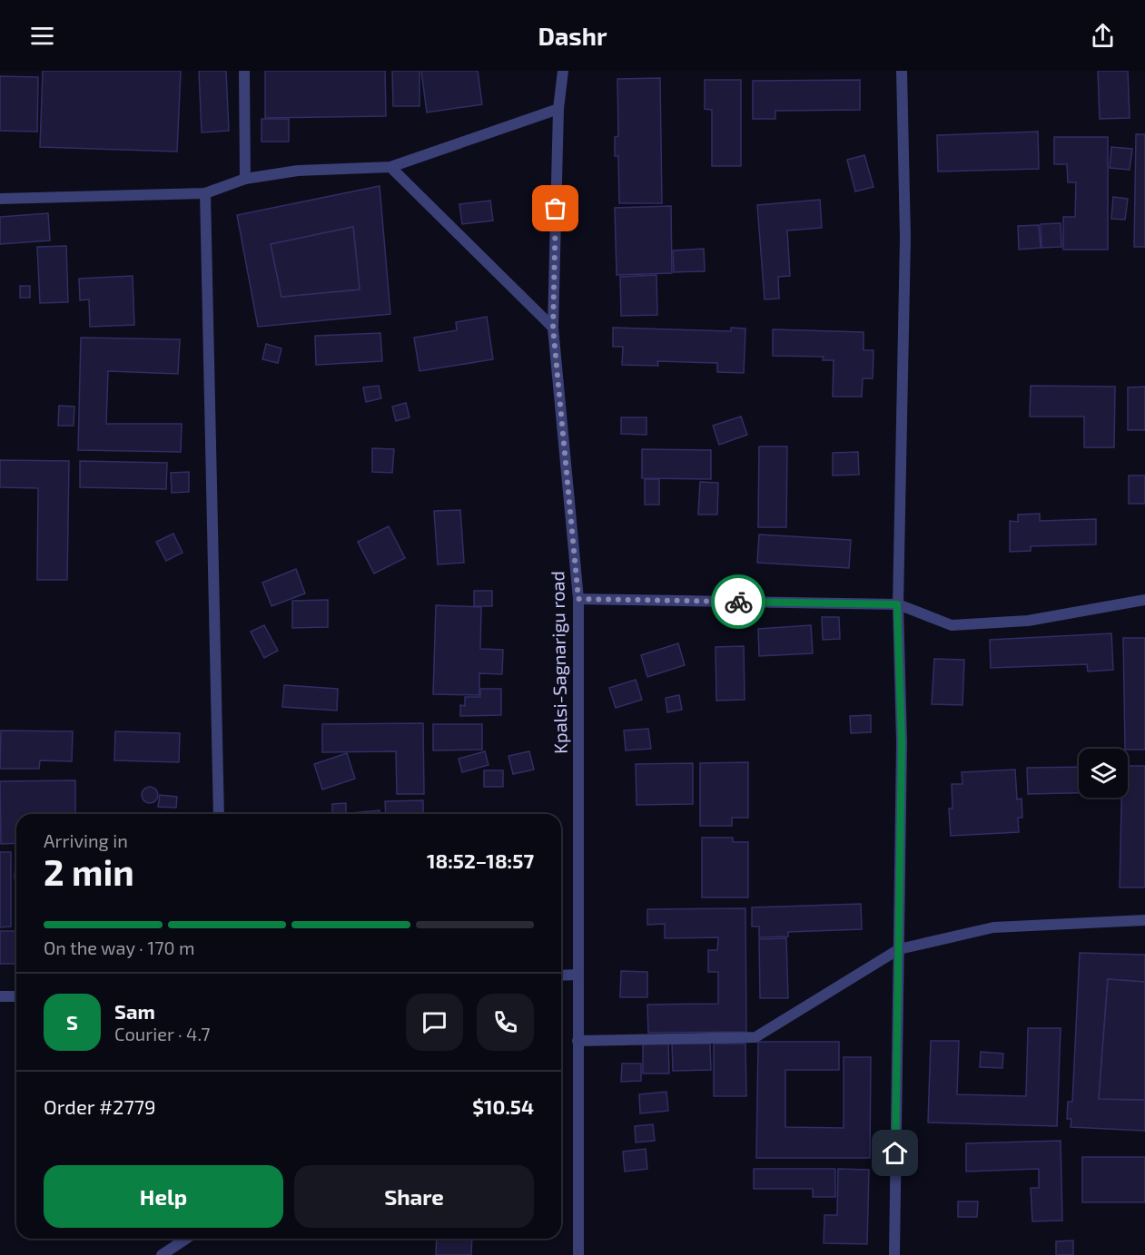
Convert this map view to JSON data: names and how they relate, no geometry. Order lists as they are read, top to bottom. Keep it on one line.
{"streets":{"street":["Kpalsi-Sagnarigu road"]},"page":{"header":"Dashr","heading":["2 min","Arriving in","18:52–18:57"],"panel":["Sam","Courier · 4.7","Order #2779","$10.54"],"bar":"On the way · 170 m","round":"S","buttons":["Help","Share"]}}
